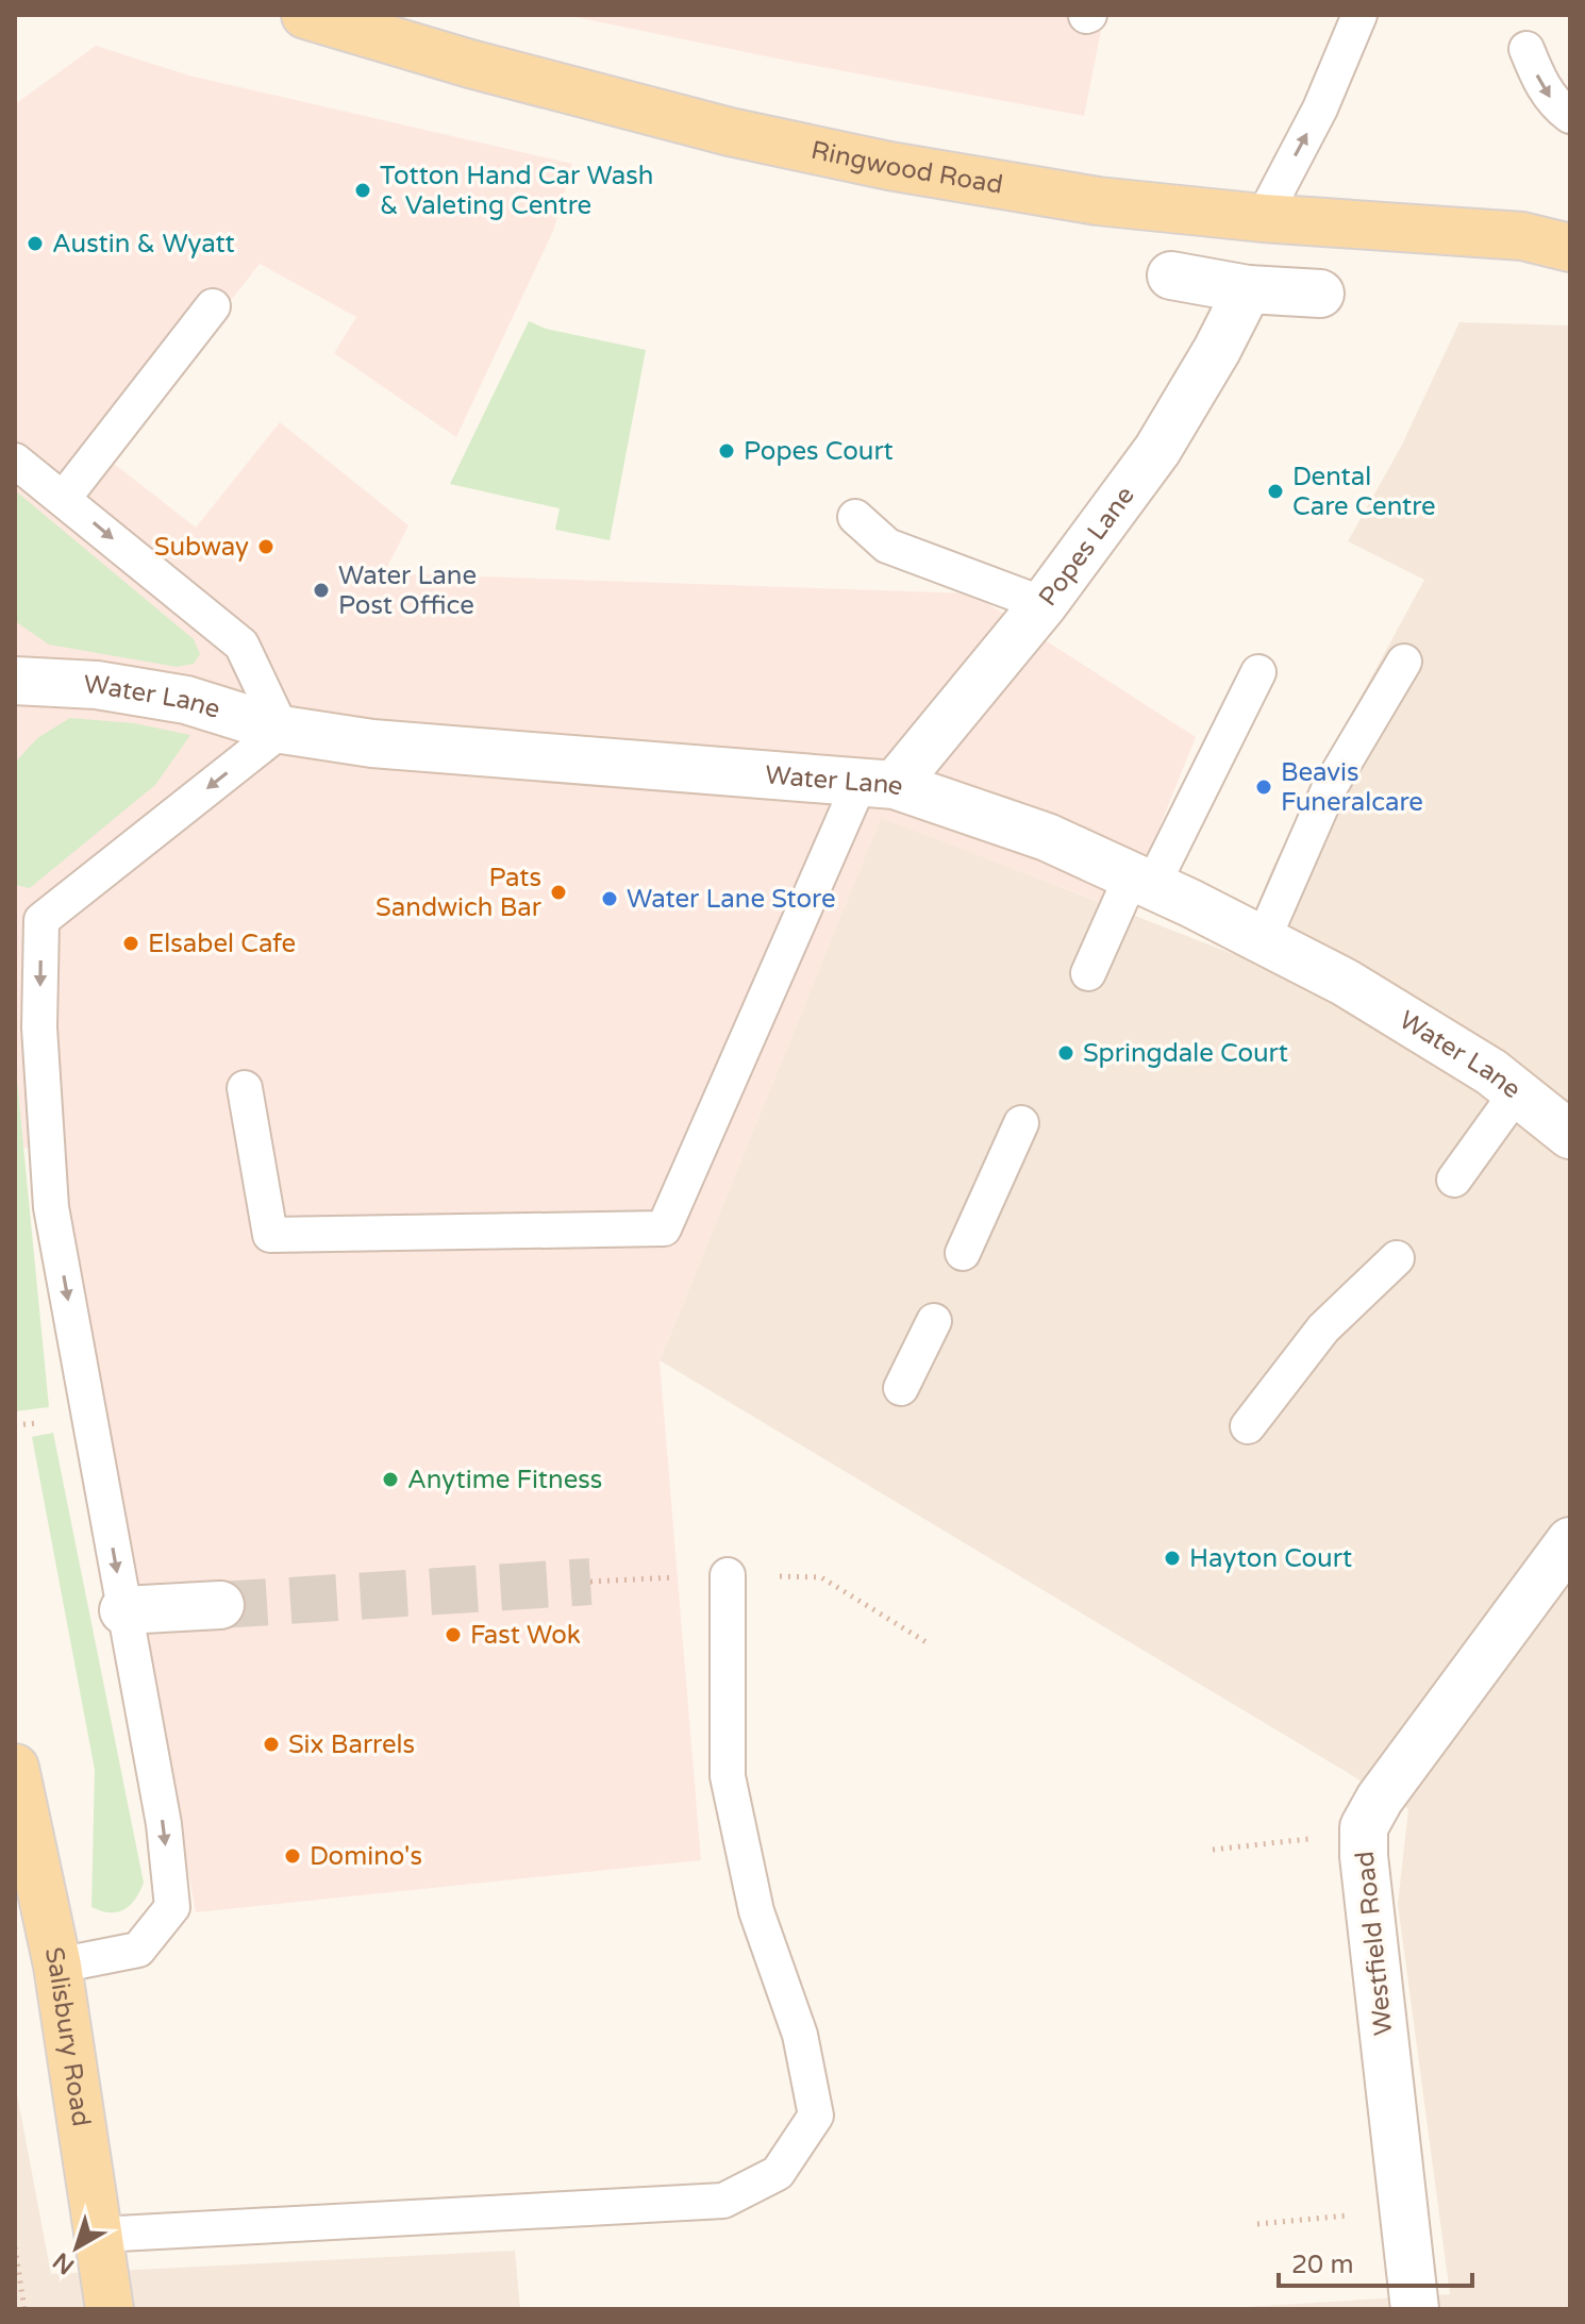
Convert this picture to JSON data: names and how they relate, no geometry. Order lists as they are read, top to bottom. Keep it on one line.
{"streets":{"main road":["Ringwood Road","Salisbury Road"],"street":["Popes Lane","Water Lane","Westfield Road"]},"crossings":[["Popes Lane","Water Lane"]],"places":["Totton Hand Car Wash & Valeting Centre","Austin & Wyatt","Popes Court","Dental Care Centre","Subway","Water Lane Post Office","Beavis Funeralcare","Pats Sandwich Bar","Water Lane Store","Elsabel Cafe","Springdale Court","Anytime Fitness","Hayton Court","Fast Wok","Six Barrels","Domino's"],"scale_bar":"20 m","north":"bottom left"}
